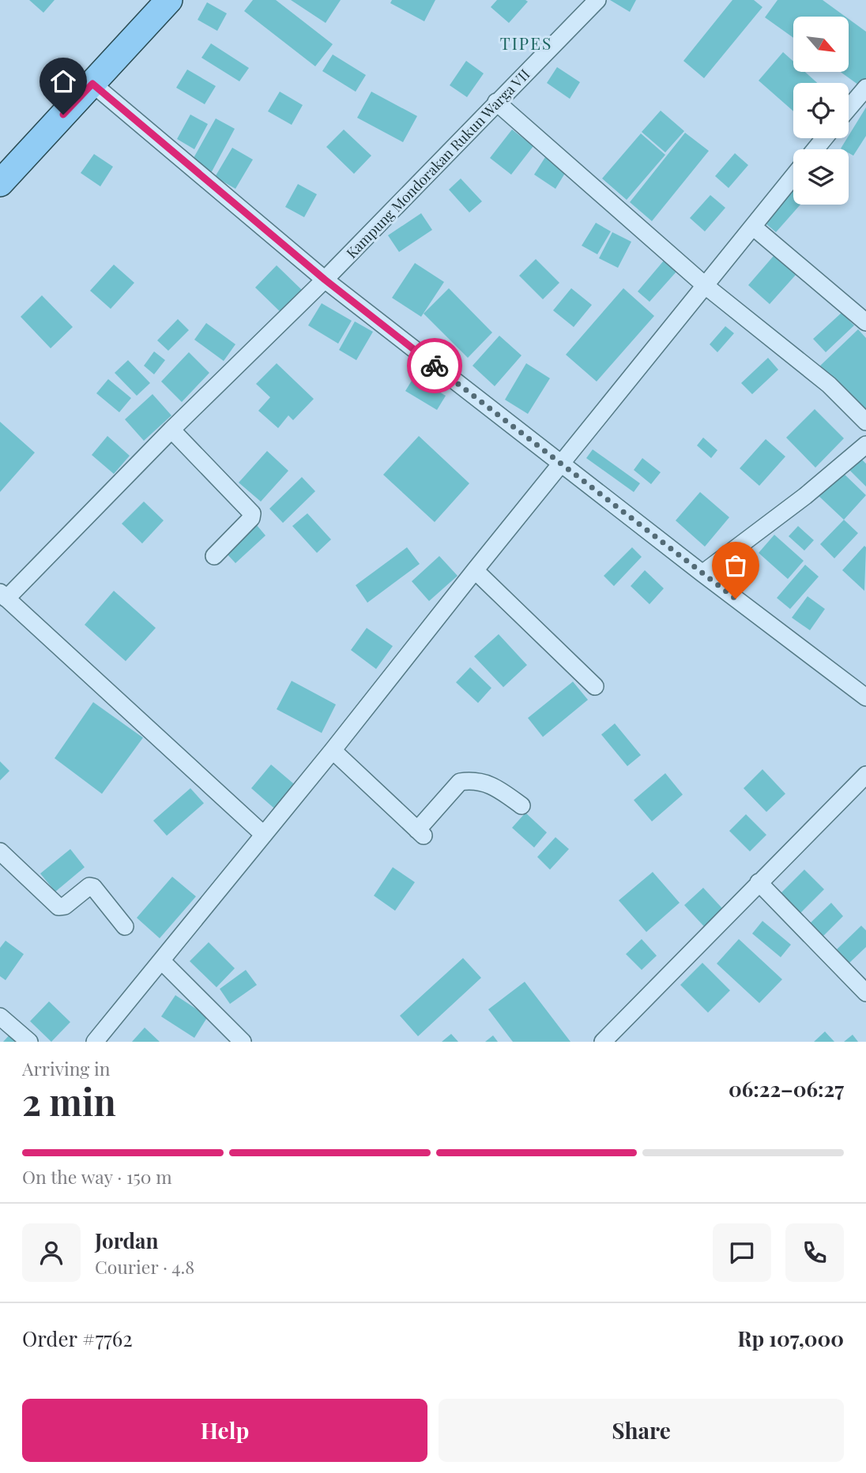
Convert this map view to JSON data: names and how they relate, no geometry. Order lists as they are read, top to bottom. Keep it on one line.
{"streets":{"street":["Kampung Mondorakan Rukun Warga VII"]},"districts":["TIPES"],"north":"bottom right","page":{"heading":["2 min","Arriving in","06:22–06:27"],"panel":["Jordan","Courier · 4.8","Order #7762","Rp 107,000"],"bar":"On the way · 150 m","buttons":["Help","Share"]}}
